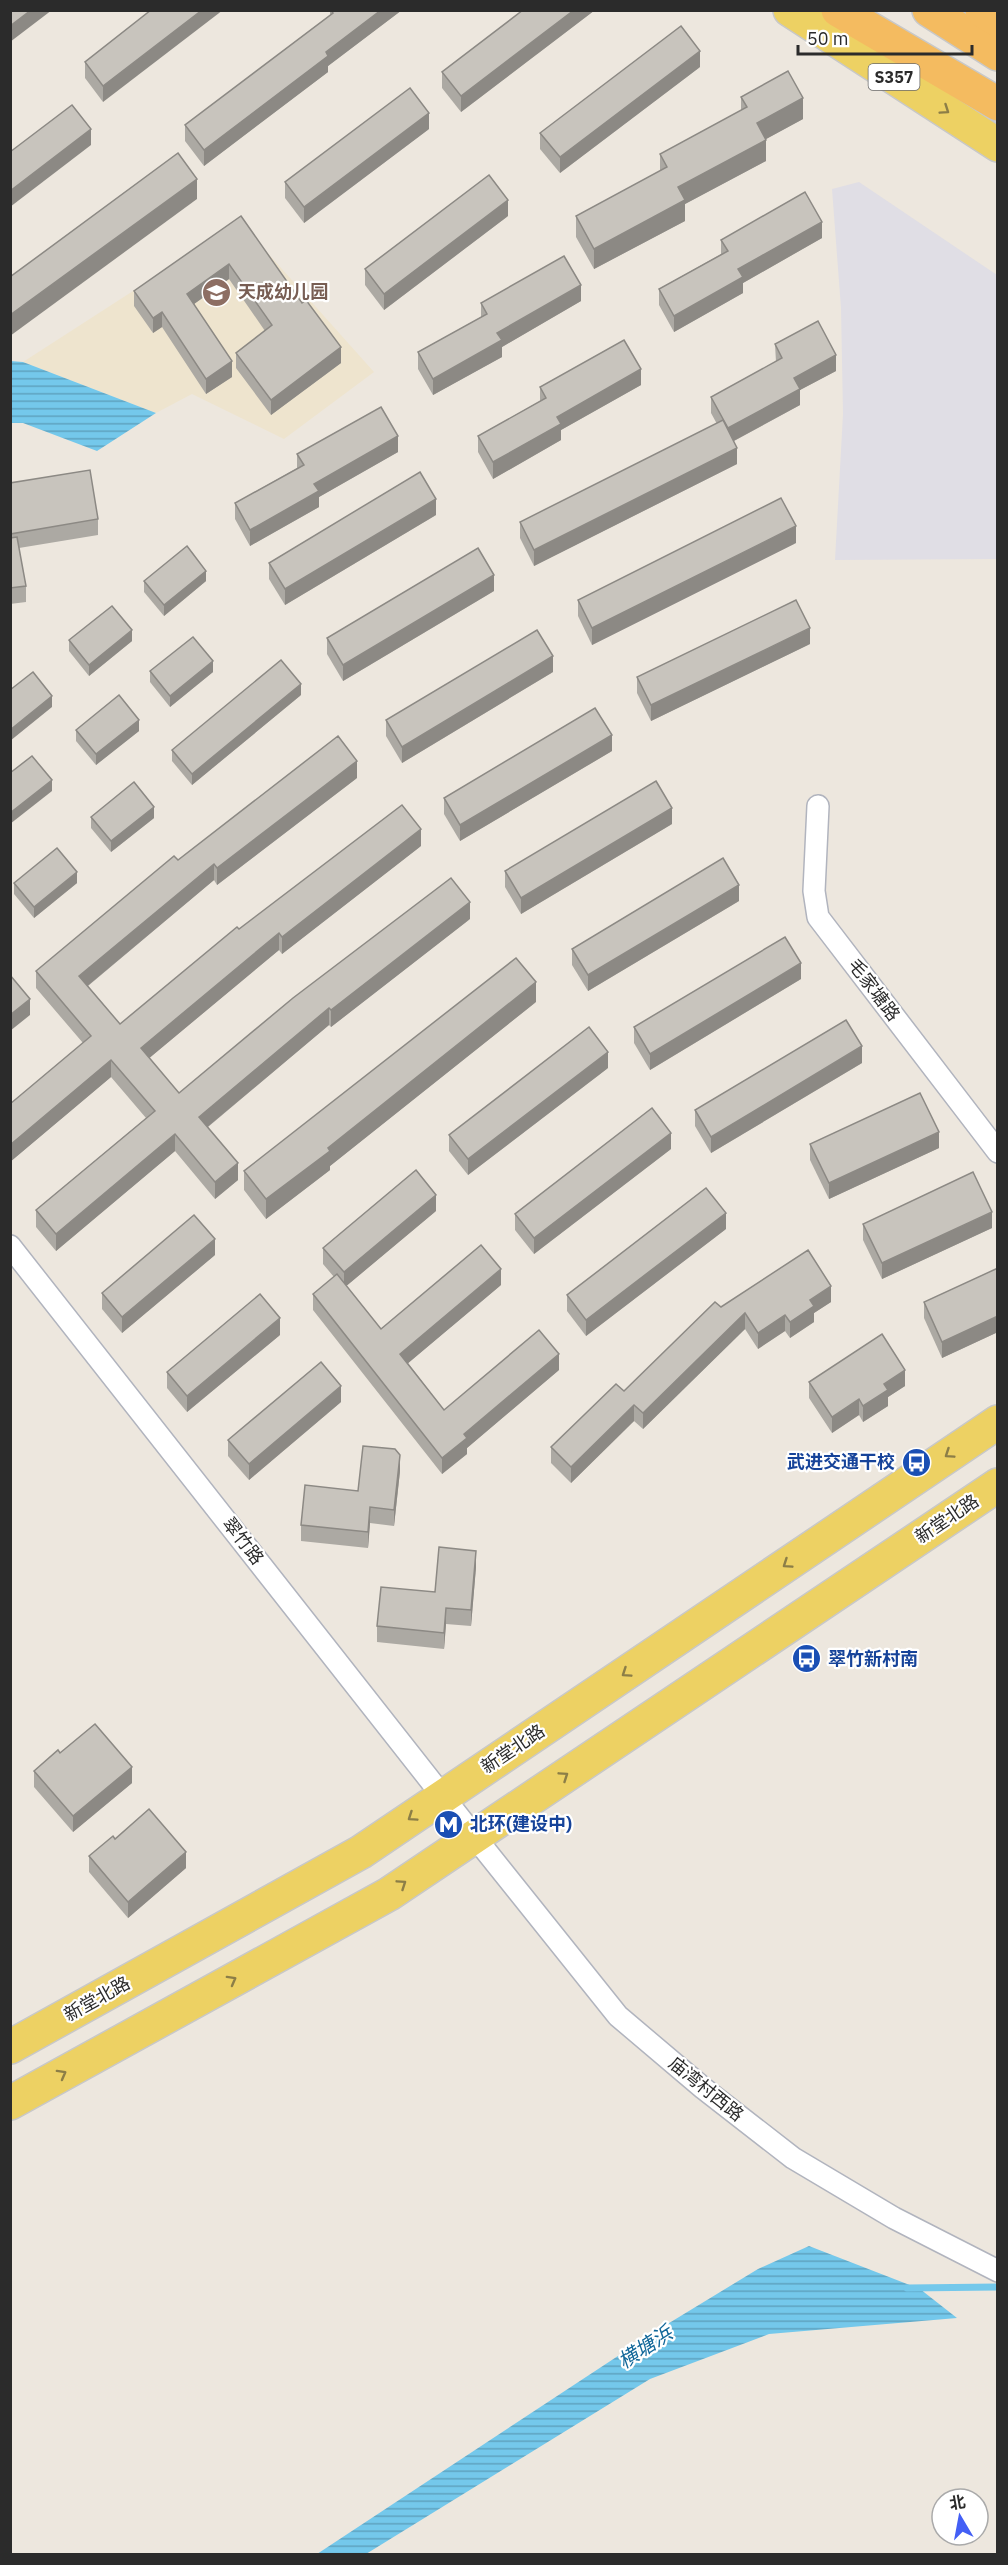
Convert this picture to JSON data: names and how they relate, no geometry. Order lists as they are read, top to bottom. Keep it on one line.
{"streets":{"main road":["S357","新堂北路"],"street":["毛家塘路","翠竹路","庙湾村西路"]},"crossings":[["新堂北路","翠竹路"],["新堂北路","庙湾村西路"],["翠竹路","庙湾村西路"]],"water":["横塘浜"],"places":{"school or university":["天成幼儿园"],"bus stop":["武进交通干校","翠竹新村南"],"metro station":["北环(建设中)"]},"scale_bar":"50 m","north":"top"}
